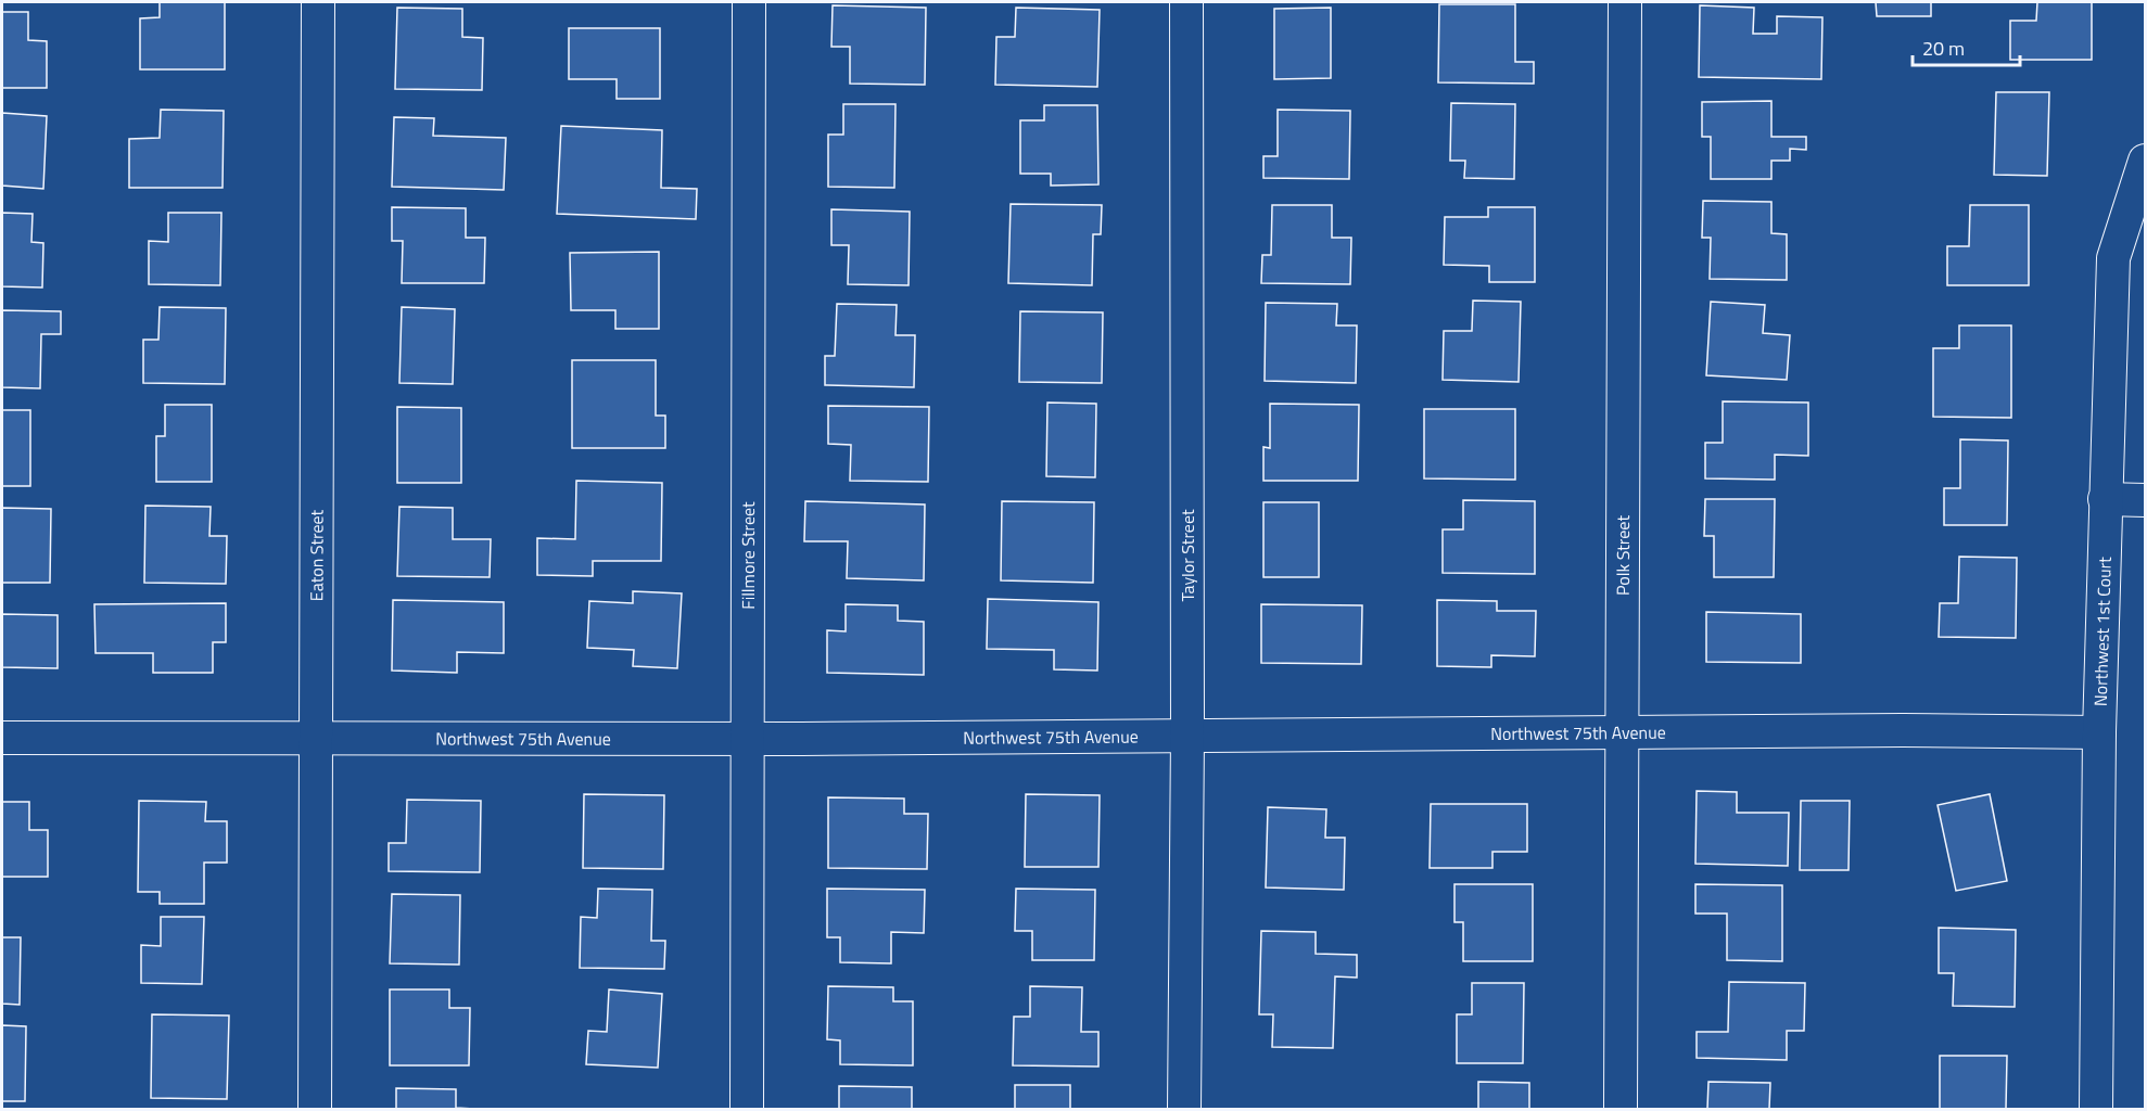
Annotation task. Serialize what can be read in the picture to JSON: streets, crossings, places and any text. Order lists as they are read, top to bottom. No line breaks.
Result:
{"streets":{"street":["Eaton Street","Fillmore Street","Taylor Street","Polk Street","Northwest 1st Court","Northwest 75th Avenue"]},"crossings":[["Eaton Street","Northwest 75th Avenue"],["Fillmore Street","Northwest 75th Avenue"],["Taylor Street","Northwest 75th Avenue"],["Polk Street","Northwest 75th Avenue"],["Northwest 1st Court","Northwest 75th Avenue"]],"scale_bar":"20 m"}
